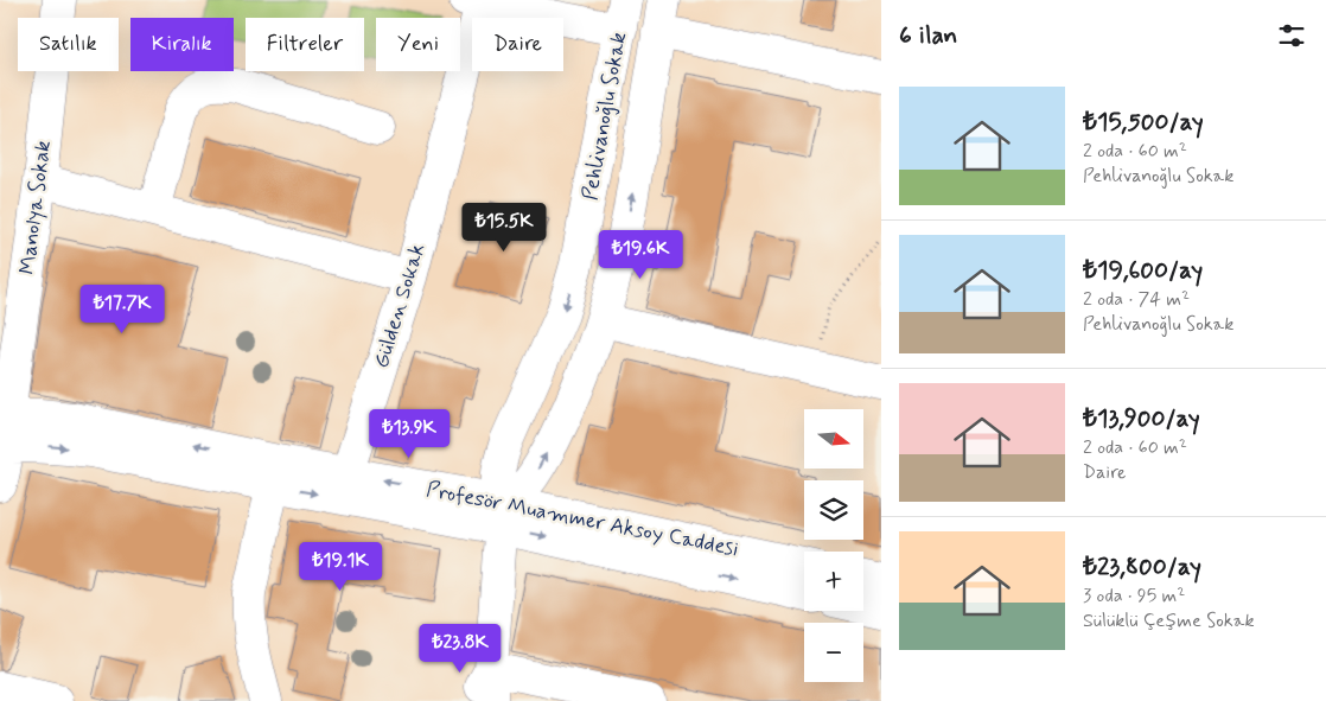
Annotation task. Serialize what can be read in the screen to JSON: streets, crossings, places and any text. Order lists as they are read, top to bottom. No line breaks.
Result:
{"streets":{"street":["Pehlivanoğlu Sokak","Manolya Sokak","Gülden Sokak","Profesör Muammer Aksoy Caddesi"]},"crossings":[["Pehlivanoğlu Sokak","Profesör Muammer Aksoy Caddesi"],["Manolya Sokak","Profesör Muammer Aksoy Caddesi"],["Gülden Sokak","Profesör Muammer Aksoy Caddesi"]],"north":"right","page":{"heading":"6 ilan","chip":["Satılık","Kiralık","Filtreler","Yeni","Daire"],"list":[{"name":"₺15,500/ay","note":"2 oda · 60 m² · Pehlivanoğlu Sokak"},{"name":"₺19,600/ay","note":"2 oda · 74 m² · Pehlivanoğlu Sokak"},{"name":"₺13,900/ay","note":"2 oda · 60 m² · Daire"},{"name":"₺23,800/ay","note":"3 oda · 95 m² · Sülüklü Çeşme Sokak"}],"price":["₺15.5K","₺19.6K","₺17.7K","₺13.9K","₺19.1K","₺23.8K"],"map_buttons":["+","−"]}}
